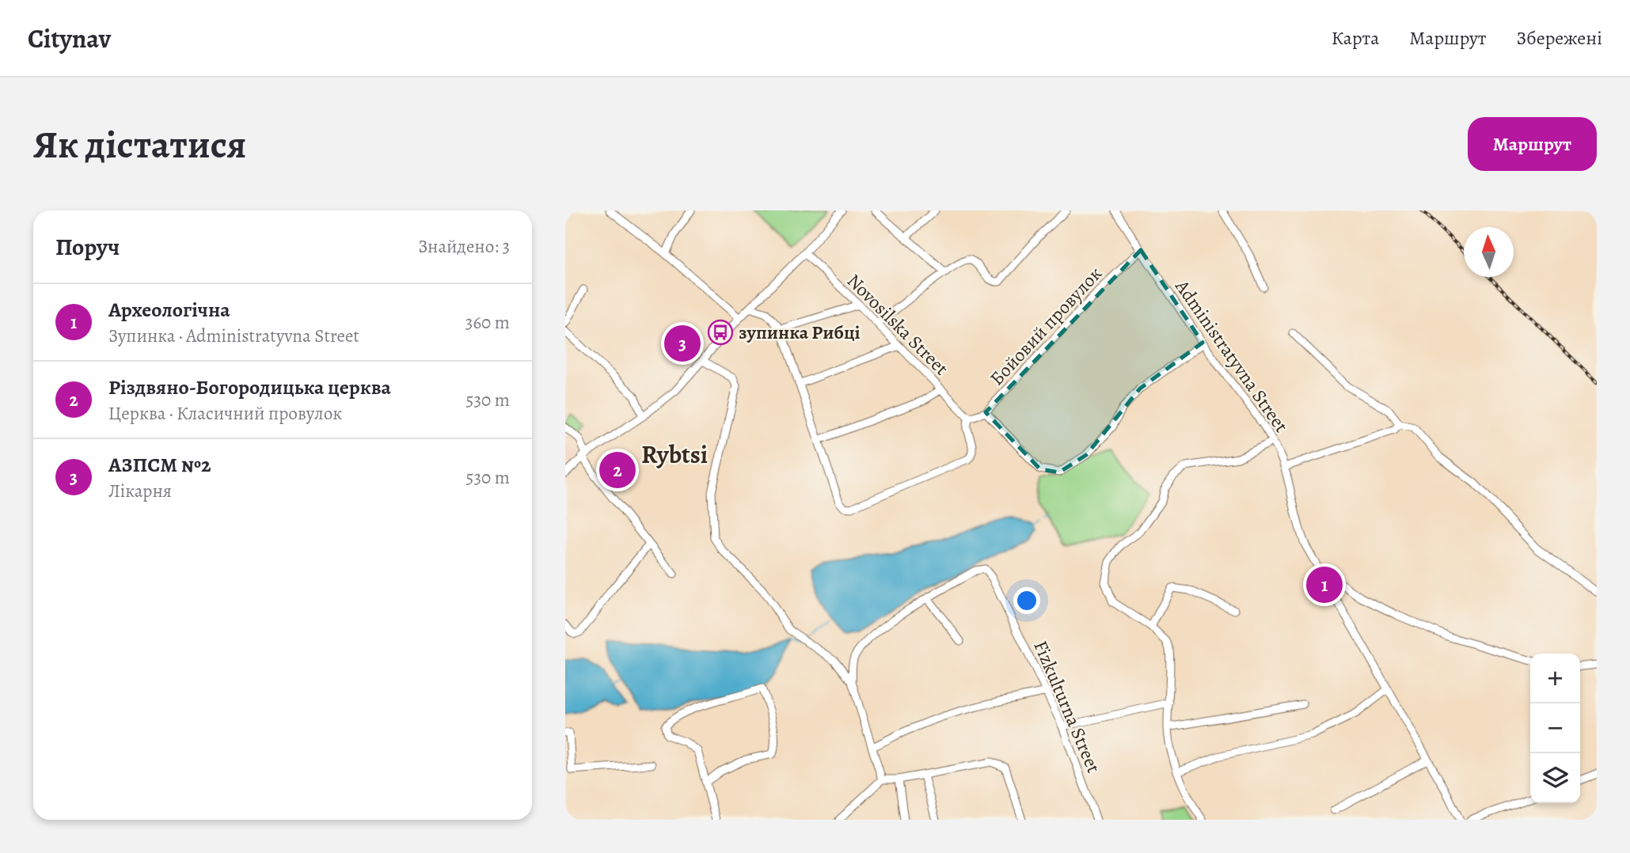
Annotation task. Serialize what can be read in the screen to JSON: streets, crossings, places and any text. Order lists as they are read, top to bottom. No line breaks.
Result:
{"streets":{"street":["Novosilska Street","Бойовий провулок","Administratyvna Street","Fizkulturna Street"]},"crossings":[["Novosilska Street","Бойовий провулок"],["Бойовий провулок","Administratyvna Street"]],"districts":["Rybtsi"],"places":{"bus stop":["зупинка Рибці"]},"north":"top","page":{"header":"Citynav","nav":["Карта","Маршрут","Збережені"],"buttons":"Маршрут","title":"Як дістатися","heading":["Поруч","Знайдено: 3"],"list":[{"mark":"1","name":"Археологічна","note":"Зупинка · Administratyvna Street","value":"360 m"},{"mark":"2","name":"Різдвяно-Богородицька церква","note":"Церква · Класичний провулок","value":"530 m"},{"mark":"3","name":"АЗПСМ №2","note":"Лікарня","value":"530 m"}],"pins":["3","2","1"],"map_buttons":["+","−"]}}
